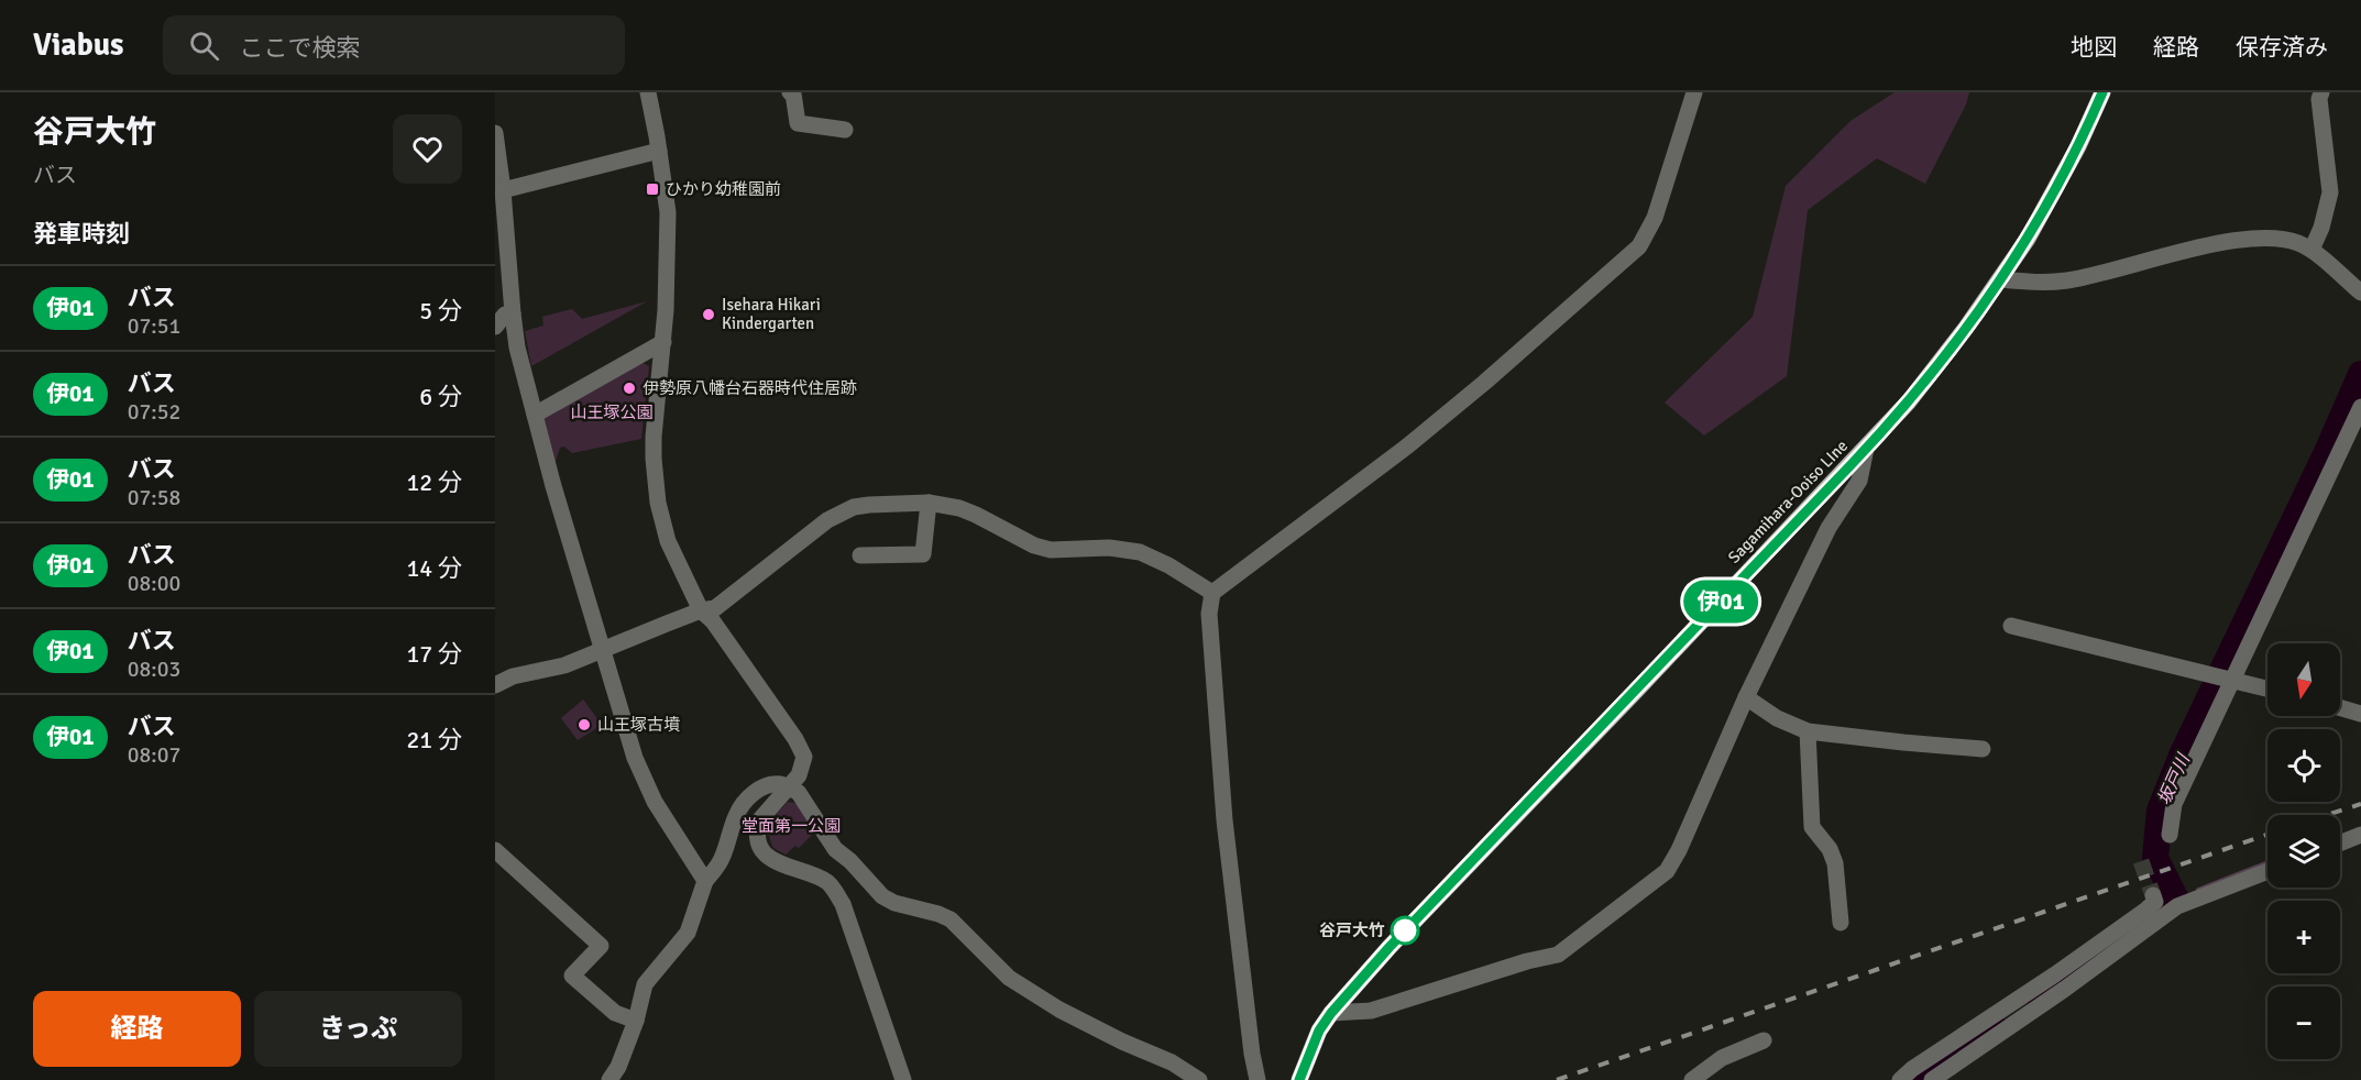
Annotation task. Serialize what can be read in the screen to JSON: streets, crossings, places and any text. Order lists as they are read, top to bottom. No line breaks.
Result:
{"streets":{"main road":["Sagamihara-Ooiso LIne"]},"water":["坂戸川"],"parks":["山王塚公園","堂面第一公園"],"places":{"transit":["ひかり幼稚園前"],"other":["Isehara Hikari Kindergarten","伊勢原八幡台石器時代住居跡","山王塚古墳","谷戸大竹"]},"lines":["bus line 伊01"],"north":"bottom","page":{"header":"Viabus","search":"ここで検索","nav":["地図","経路","保存済み"],"heading":[["谷戸大竹","バス"],"発車時刻"],"on_map":"伊01","list":[{"mark":"伊01","name":"バス","note":"07:51","value":"5 分"},{"mark":"伊01","name":"バス","note":"07:52","value":"6 分"},{"mark":"伊01","name":"バス","note":"07:58","value":"12 分"},{"mark":"伊01","name":"バス","note":"08:00","value":"14 分"},{"mark":"伊01","name":"バス","note":"08:03","value":"17 分"},{"mark":"伊01","name":"バス","note":"08:07","value":"21 分"}],"map_buttons":["+","−"],"buttons":["経路","きっぷ"]}}
